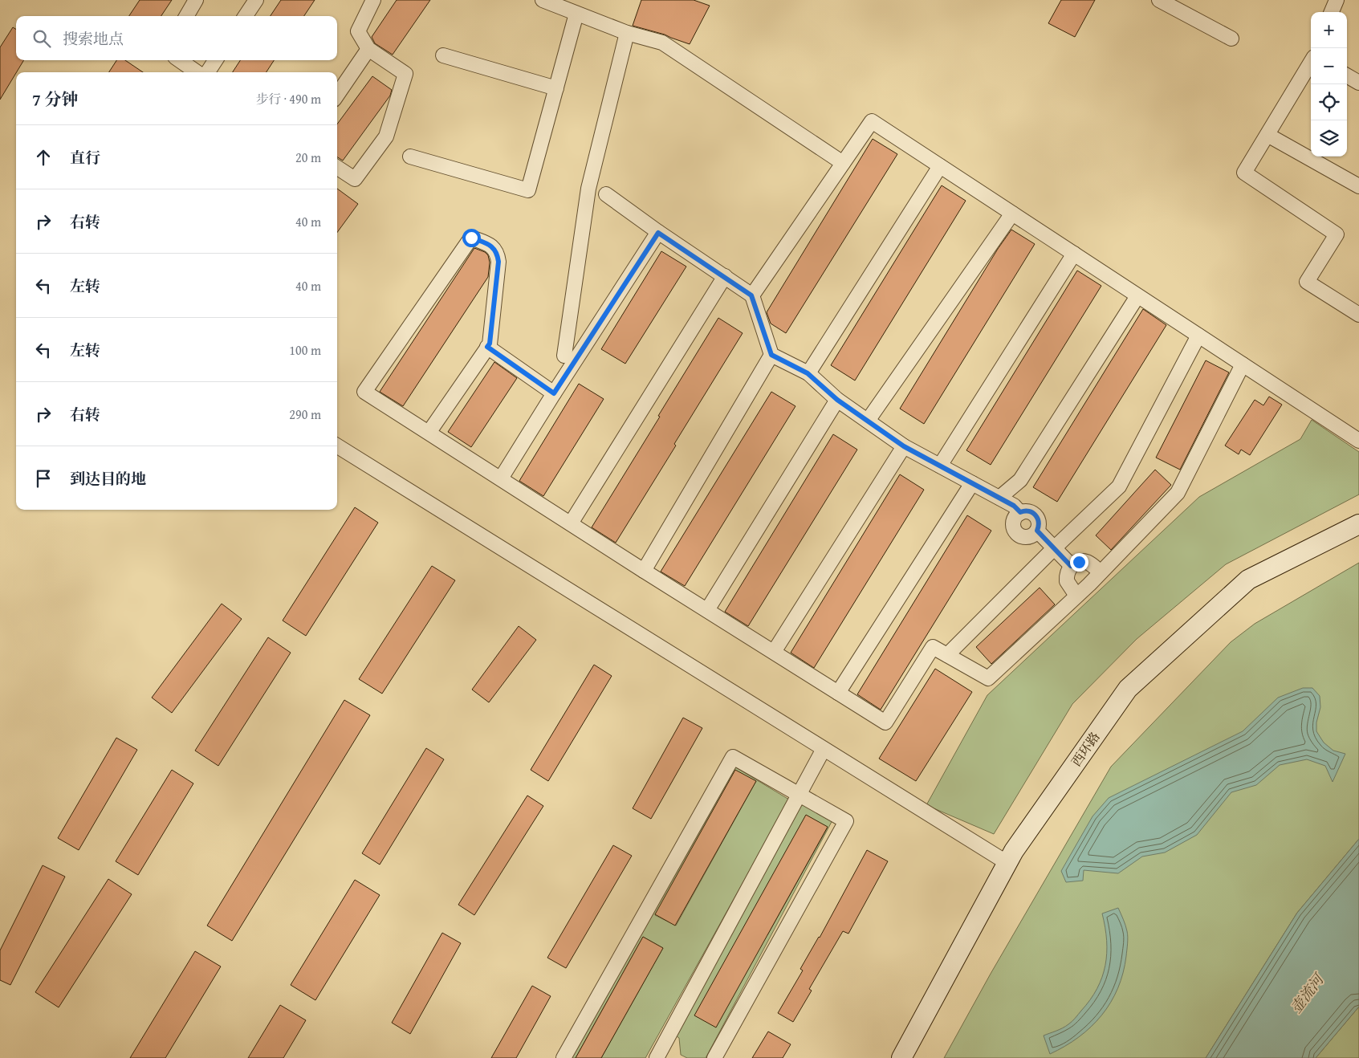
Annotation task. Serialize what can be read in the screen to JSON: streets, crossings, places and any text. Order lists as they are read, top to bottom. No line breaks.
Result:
{"streets":{"main road":["西环路"]},"water":["壶流河"],"page":{"map_buttons":["+","−"],"search":"搜索地点","heading":["7 分钟","步行 · 490 m"],"list":[["直行","20 m"],["右转","40 m"],["左转","40 m"],["左转","100 m"],["右转","290 m"],"到达目的地"]}}
